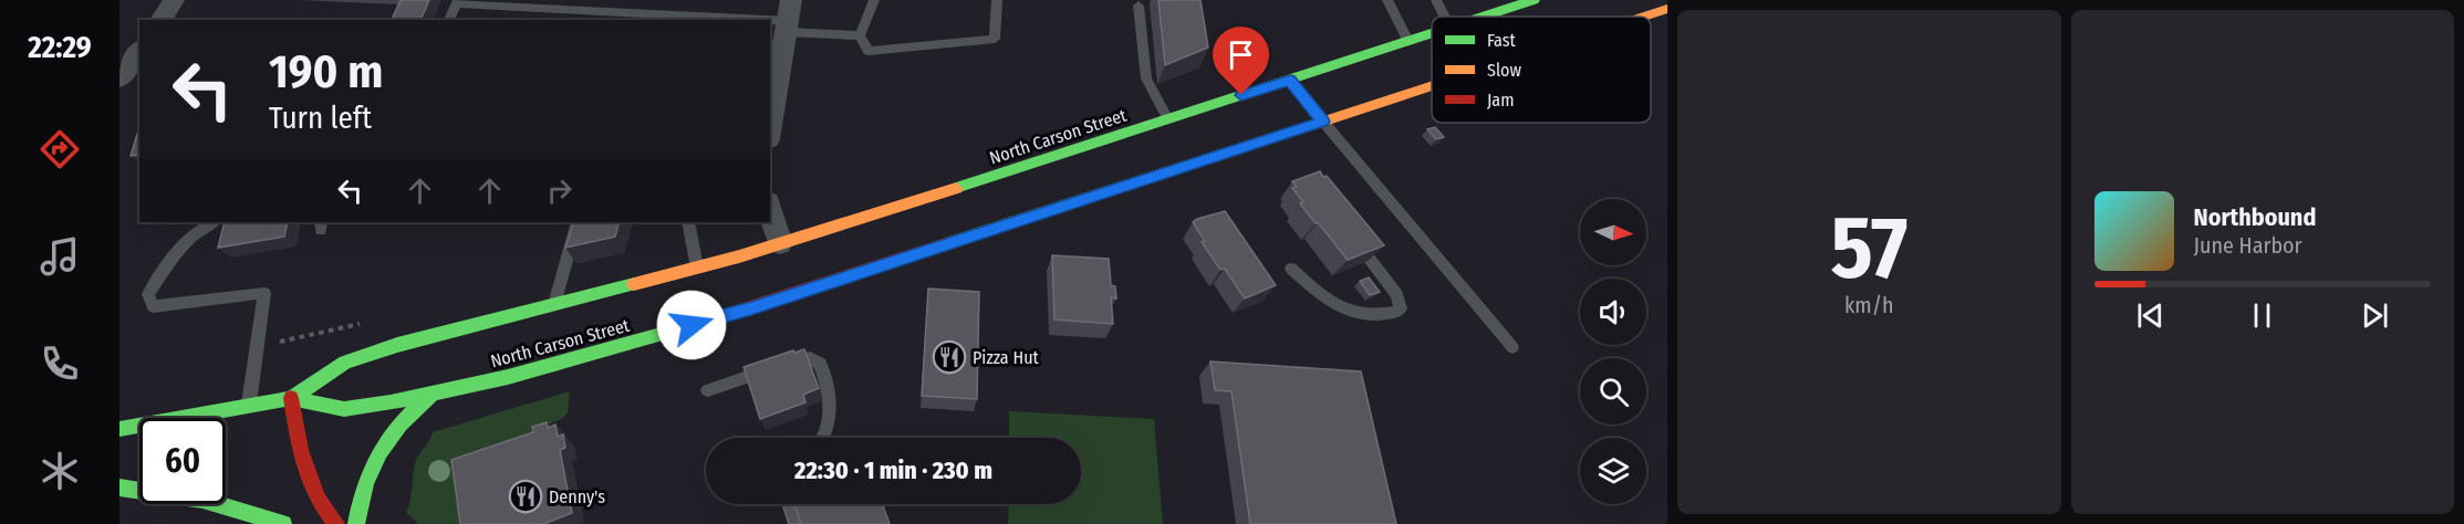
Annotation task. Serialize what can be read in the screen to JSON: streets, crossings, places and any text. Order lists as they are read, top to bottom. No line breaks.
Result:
{"streets":{"main road":["North Carson Street"]},"places":{"restaurant":["Pizza Hut","Denny's"]},"legend":["Fast","Slow","Jam"],"north":"right","page":{"tabs":"22:29","tile":["57","km/h"],"turn":["190 m","Turn left"],"song":["Northbound","June Harbor"],"limit":"60","trip":"22:30 · 1 min · 230 m"}}
